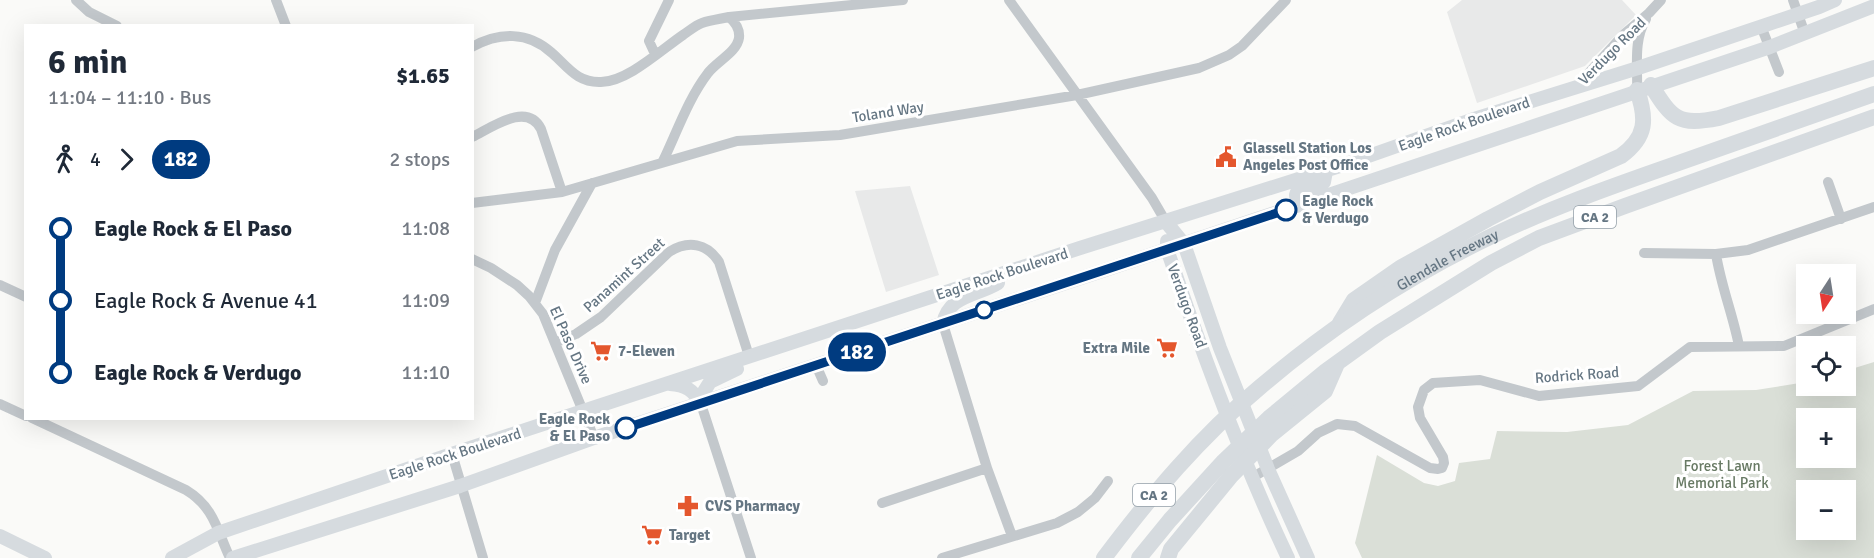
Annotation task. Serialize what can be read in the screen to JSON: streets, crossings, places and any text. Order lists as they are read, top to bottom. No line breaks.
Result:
{"streets":{"highway":["CA 2","Glendale Freeway"],"main road":["Verdugo Road","Eagle Rock Boulevard"],"street":["Toland Way","Panamint Street","El Paso Drive","Rodrick Road"]},"crossings":[["Verdugo Road","Eagle Rock Boulevard"],["Verdugo Road","Rodrick Road"],["Eagle Rock Boulevard","Panamint Street"],["Eagle Rock Boulevard","El Paso Drive"],["CA 2","Glendale Freeway"],["Panamint Street","El Paso Drive"]],"parks":["Forest Lawn Memorial Park"],"places":{"public building":["Glassell Station Los Angeles Post Office"],"other":["Eagle Rock & Verdugo","Eagle Rock & El Paso"],"supermarket":["Extra Mile","7-Eleven","Target"],"pharmacy":["CVS Pharmacy"]},"lines":["bus line 182"],"north":"bottom","page":{"on_map":"182","heading":["6 min","11:04 – 11:10 · Bus","$1.65"],"legs":["4","182","2 stops"],"list":[{"name":"Eagle Rock & El Paso","value":"11:08"},{"name":"Eagle Rock & Avenue 41","value":"11:09"},{"name":"Eagle Rock & Verdugo","value":"11:10"}],"map_buttons":["+","−"]}}
